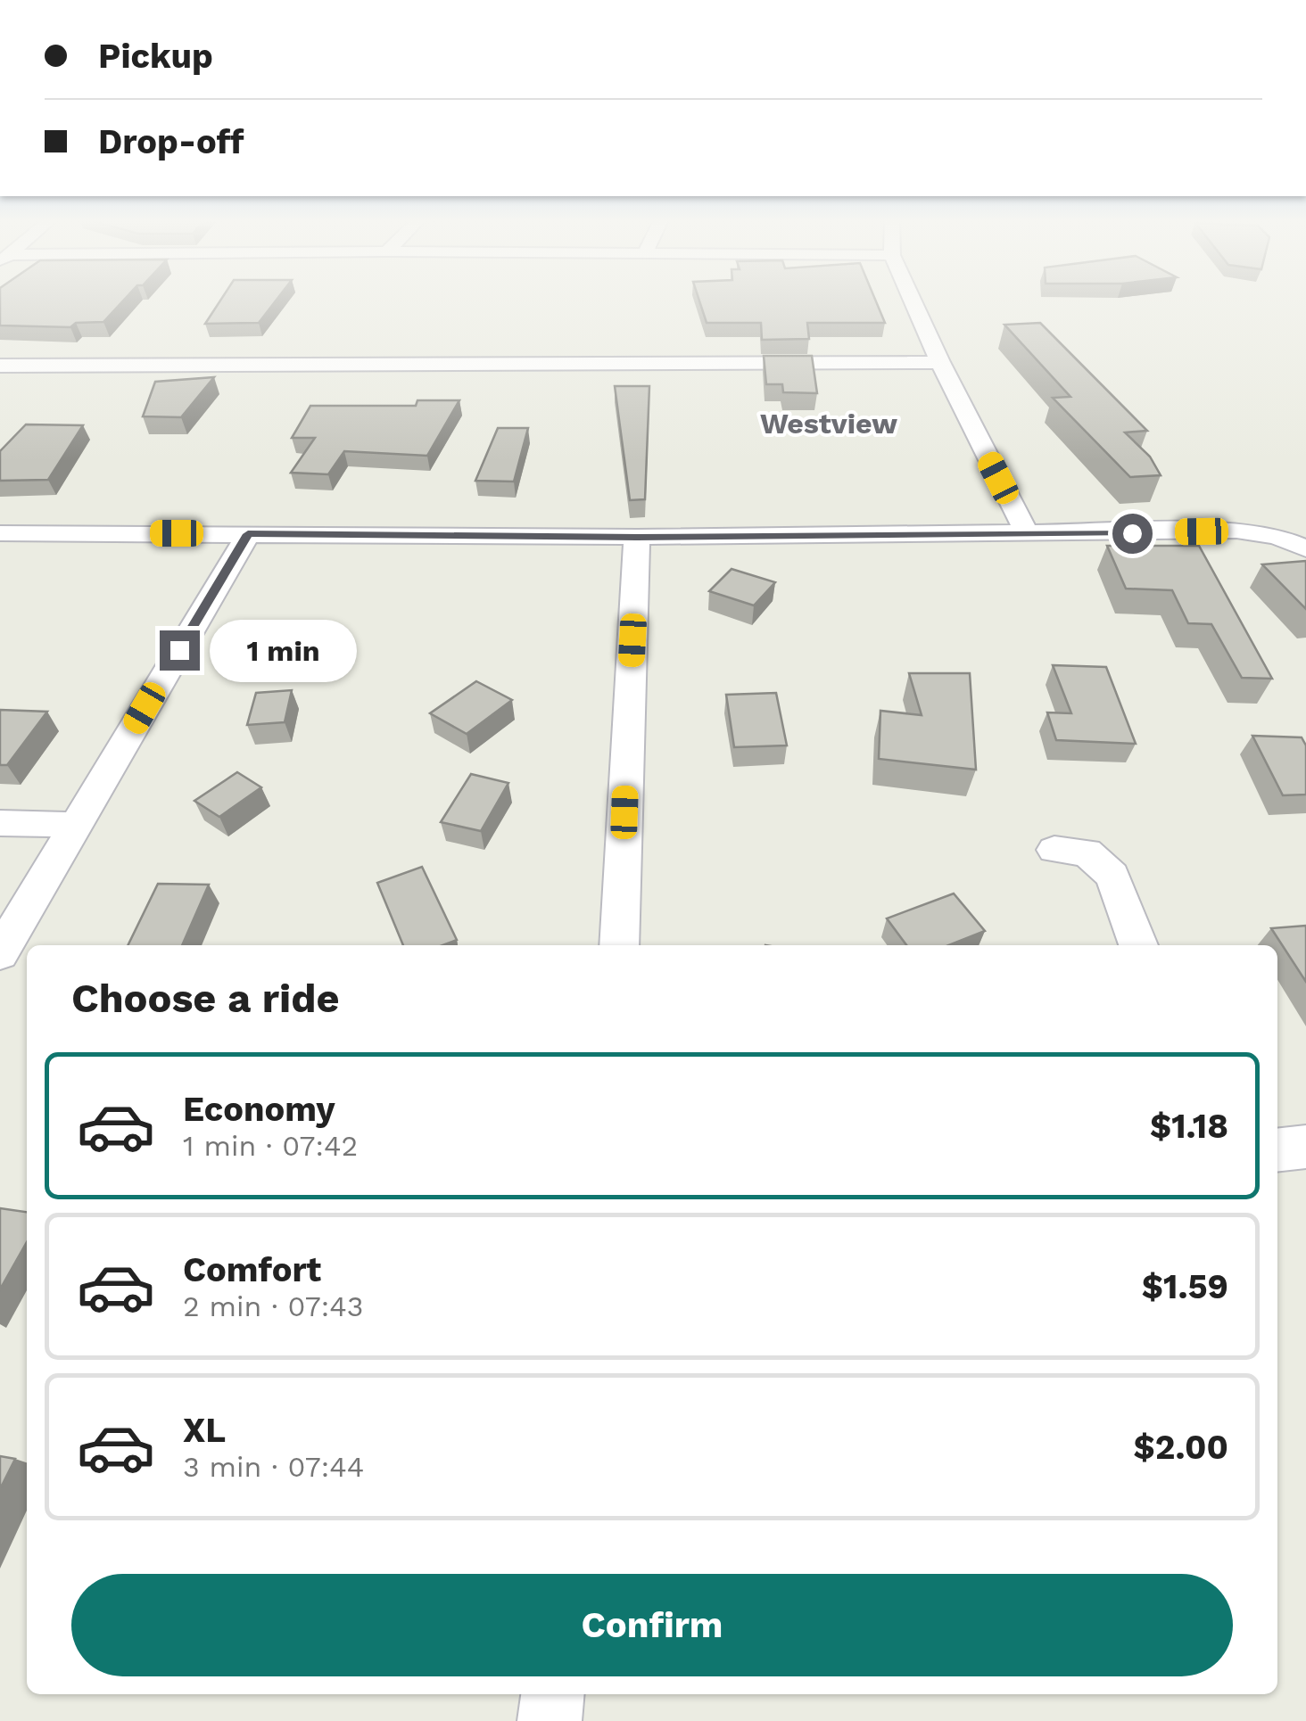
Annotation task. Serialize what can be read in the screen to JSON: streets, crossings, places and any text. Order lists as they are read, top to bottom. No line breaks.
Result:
{"districts":["Westview"],"page":{"banner":["Pickup","Drop-off"],"bubble":"1 min","heading":"Choose a ride","list":[{"name":"Economy","note":"1 min · 07:42","value":"$1.18"},{"name":"Comfort","note":"2 min · 07:43","value":"$1.59"},{"name":"XL","note":"3 min · 07:44","value":"$2.00"}],"buttons":"Confirm"}}
